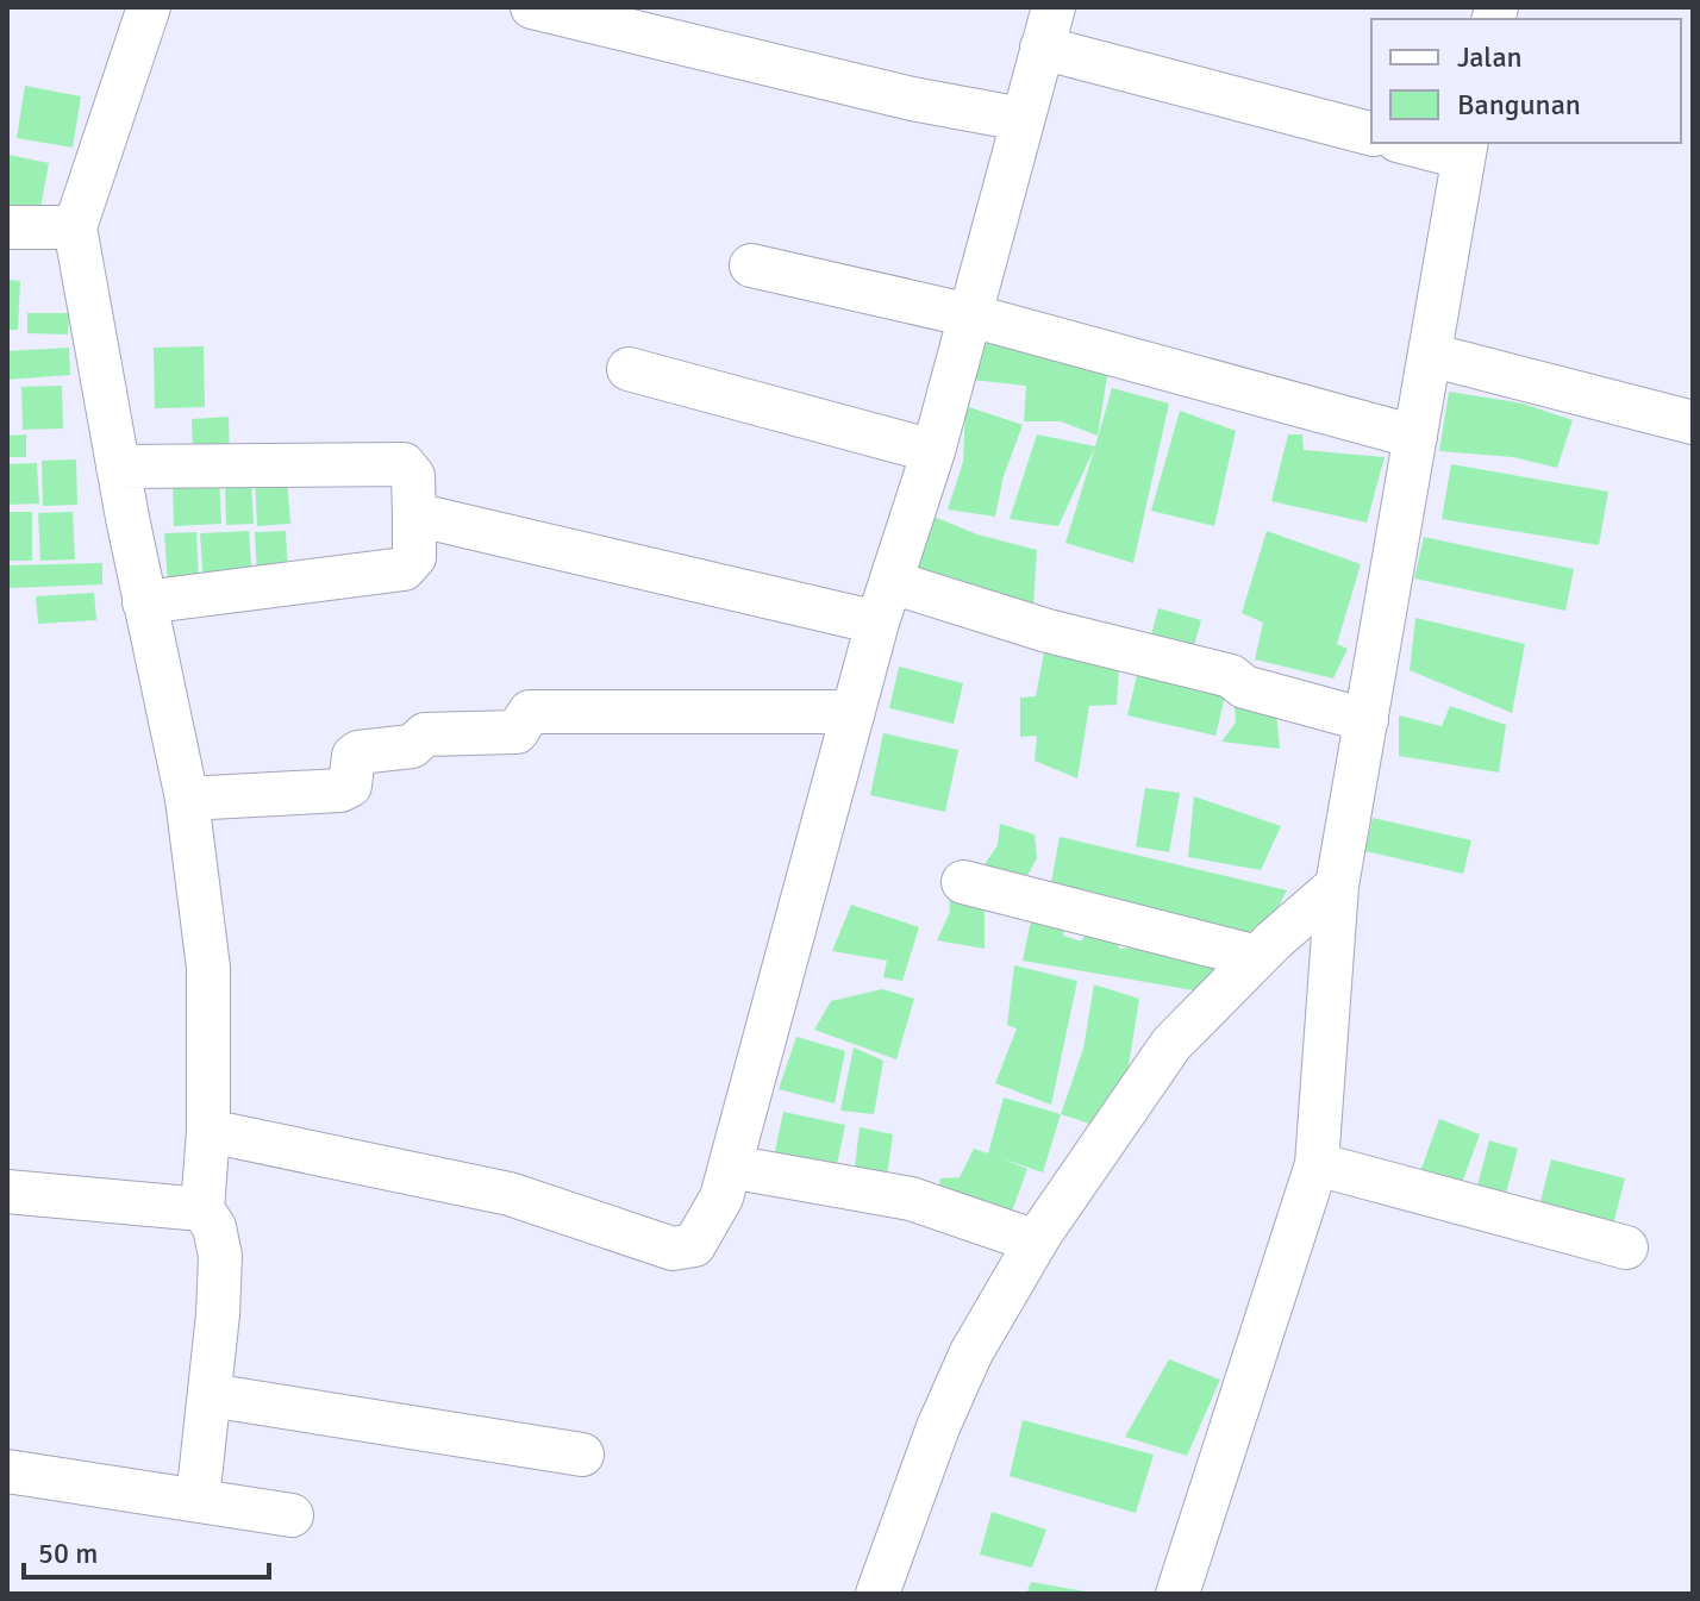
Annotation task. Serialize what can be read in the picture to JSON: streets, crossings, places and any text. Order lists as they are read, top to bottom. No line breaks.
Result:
{"legend":["Jalan","Bangunan"],"scale_bar":"50 m"}
